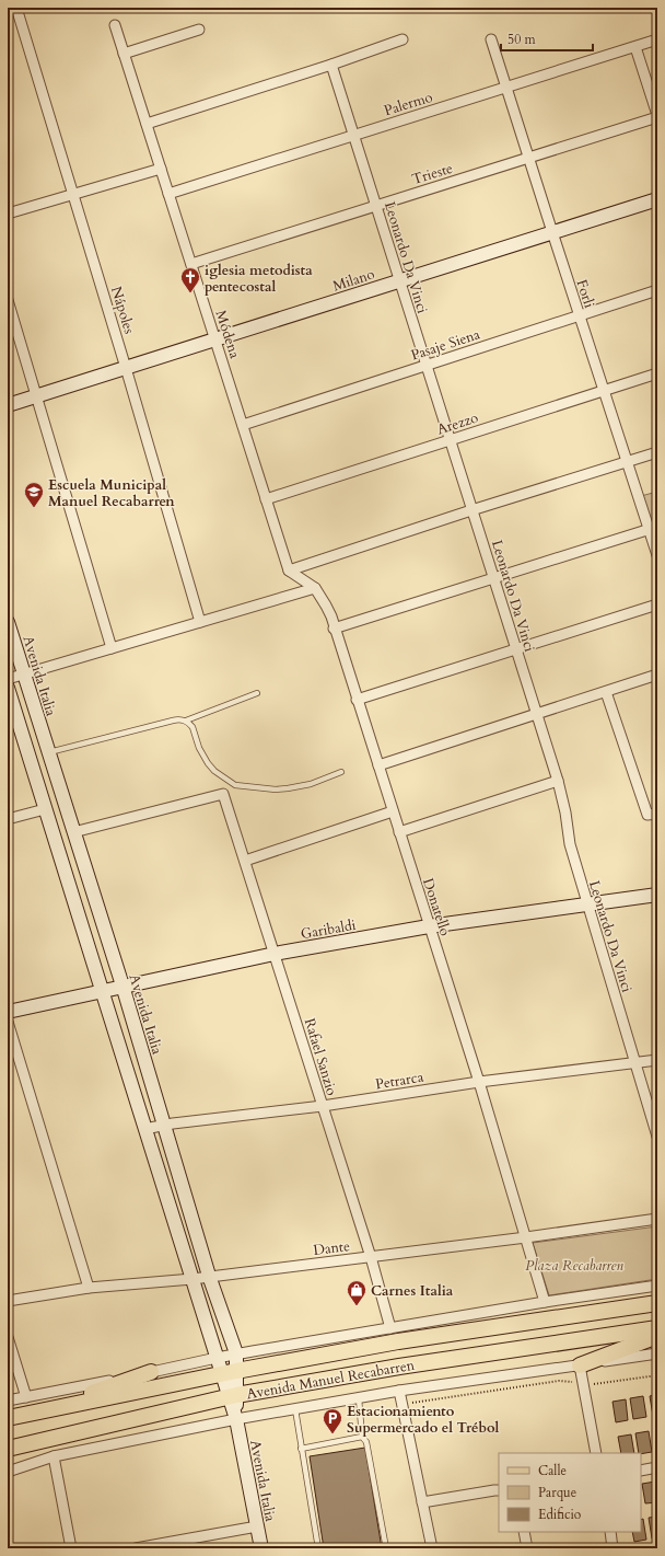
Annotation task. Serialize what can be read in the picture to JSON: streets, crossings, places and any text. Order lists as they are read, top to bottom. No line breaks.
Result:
{"streets":{"main road":["Avenida Manuel Recabarren"],"street":["Palermo","Trieste","Leonardo Da Vinci","Milano","Forli","Nápoles","Módena","Pasaje Siena","Arezzo","Avenida Italia","Donatello","Garibaldi","Rafael Sanzio","Petrarca","Dante"]},"crossings":[["Palermo","Leonardo Da Vinci"],["Palermo","Forli"],["Palermo","Módena"],["Trieste","Leonardo Da Vinci"],["Trieste","Forli"],["Trieste","Módena"],["Leonardo Da Vinci","Milano"],["Leonardo Da Vinci","Pasaje Siena"],["Leonardo Da Vinci","Arezzo"],["Leonardo Da Vinci","Garibaldi"],["Leonardo Da Vinci","Petrarca"],["Milano","Forli"],["Milano","Nápoles"],["Milano","Módena"],["Forli","Pasaje Siena"],["Forli","Arezzo"],["Módena","Pasaje Siena"],["Módena","Arezzo"],["Avenida Italia","Garibaldi"],["Avenida Italia","Rafael Sanzio"],["Avenida Italia","Petrarca"],["Avenida Italia","Dante"],["Avenida Italia","Avenida Manuel Recabarren"],["Donatello","Garibaldi"],["Donatello","Petrarca"],["Donatello","Dante"],["Garibaldi","Rafael Sanzio"],["Rafael Sanzio","Petrarca"],["Rafael Sanzio","Dante"]],"parks":["Plaza Recabarren"],"places":{"church":["iglesia metodista pentecostal"],"school or university":["Escuela Municipal Manuel Recabarren"],"shop":["Carnes Italia"],"parking":["Estacionamiento Supermercado el Trébol"]},"legend":["Calle","Parque","Edificio"],"scale_bar":"50 m"}
